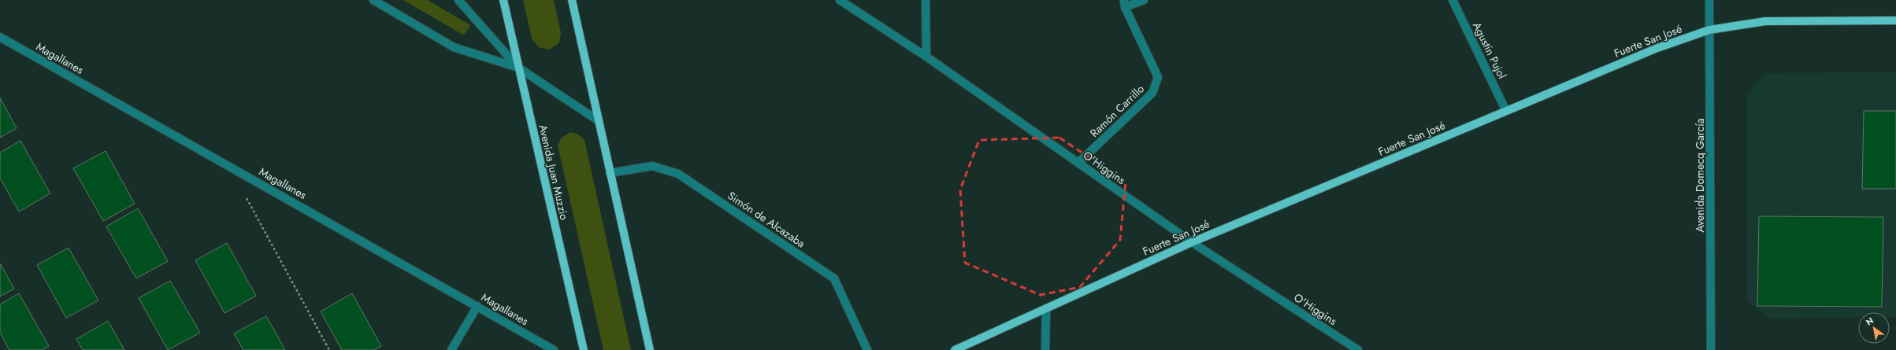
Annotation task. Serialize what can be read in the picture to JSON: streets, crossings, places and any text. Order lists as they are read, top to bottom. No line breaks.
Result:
{"streets":{"main road":["Fuerte San José","Avenida Juan Muzzio"],"street":["Agustín Pujol","Magallanes","Ramón Carrillo","O'Higgins","Avenida Domecq García","Simón de Alcazaba"]},"crossings":[["Fuerte San José","Agustín Pujol"],["Fuerte San José","O'Higgins"],["Fuerte San José","Avenida Domecq García"],["Ramón Carrillo","O'Higgins"]],"north":"top left"}
